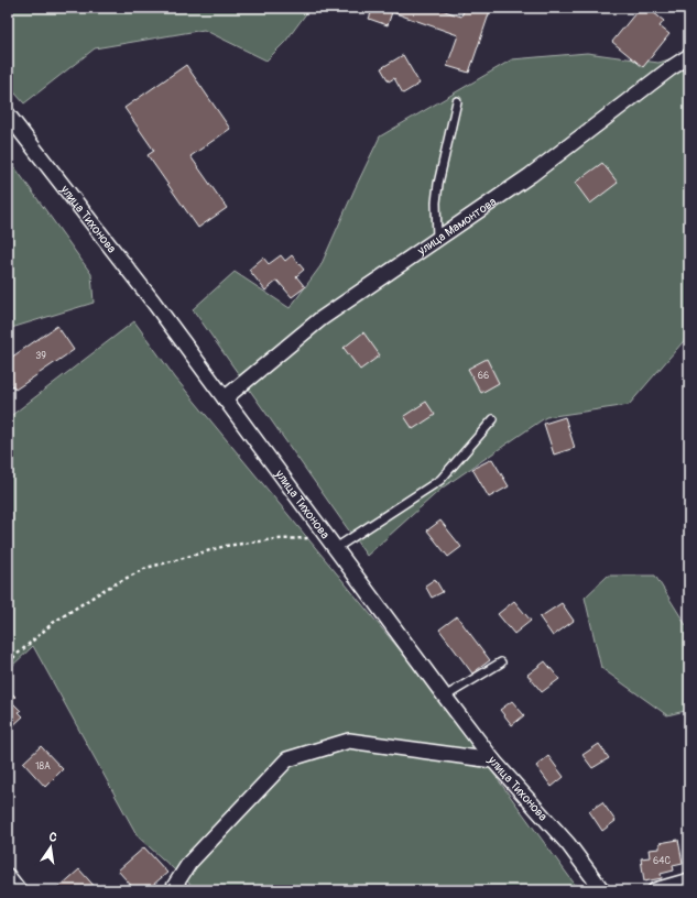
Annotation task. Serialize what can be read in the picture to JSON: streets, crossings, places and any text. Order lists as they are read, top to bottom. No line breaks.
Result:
{"streets":{"street":["улица Тихонова","улица Мамонтова"]},"crossings":[["улица Тихонова","улица Мамонтова"]],"house_numbers":["39","66","18А","64С"],"north":"top"}
